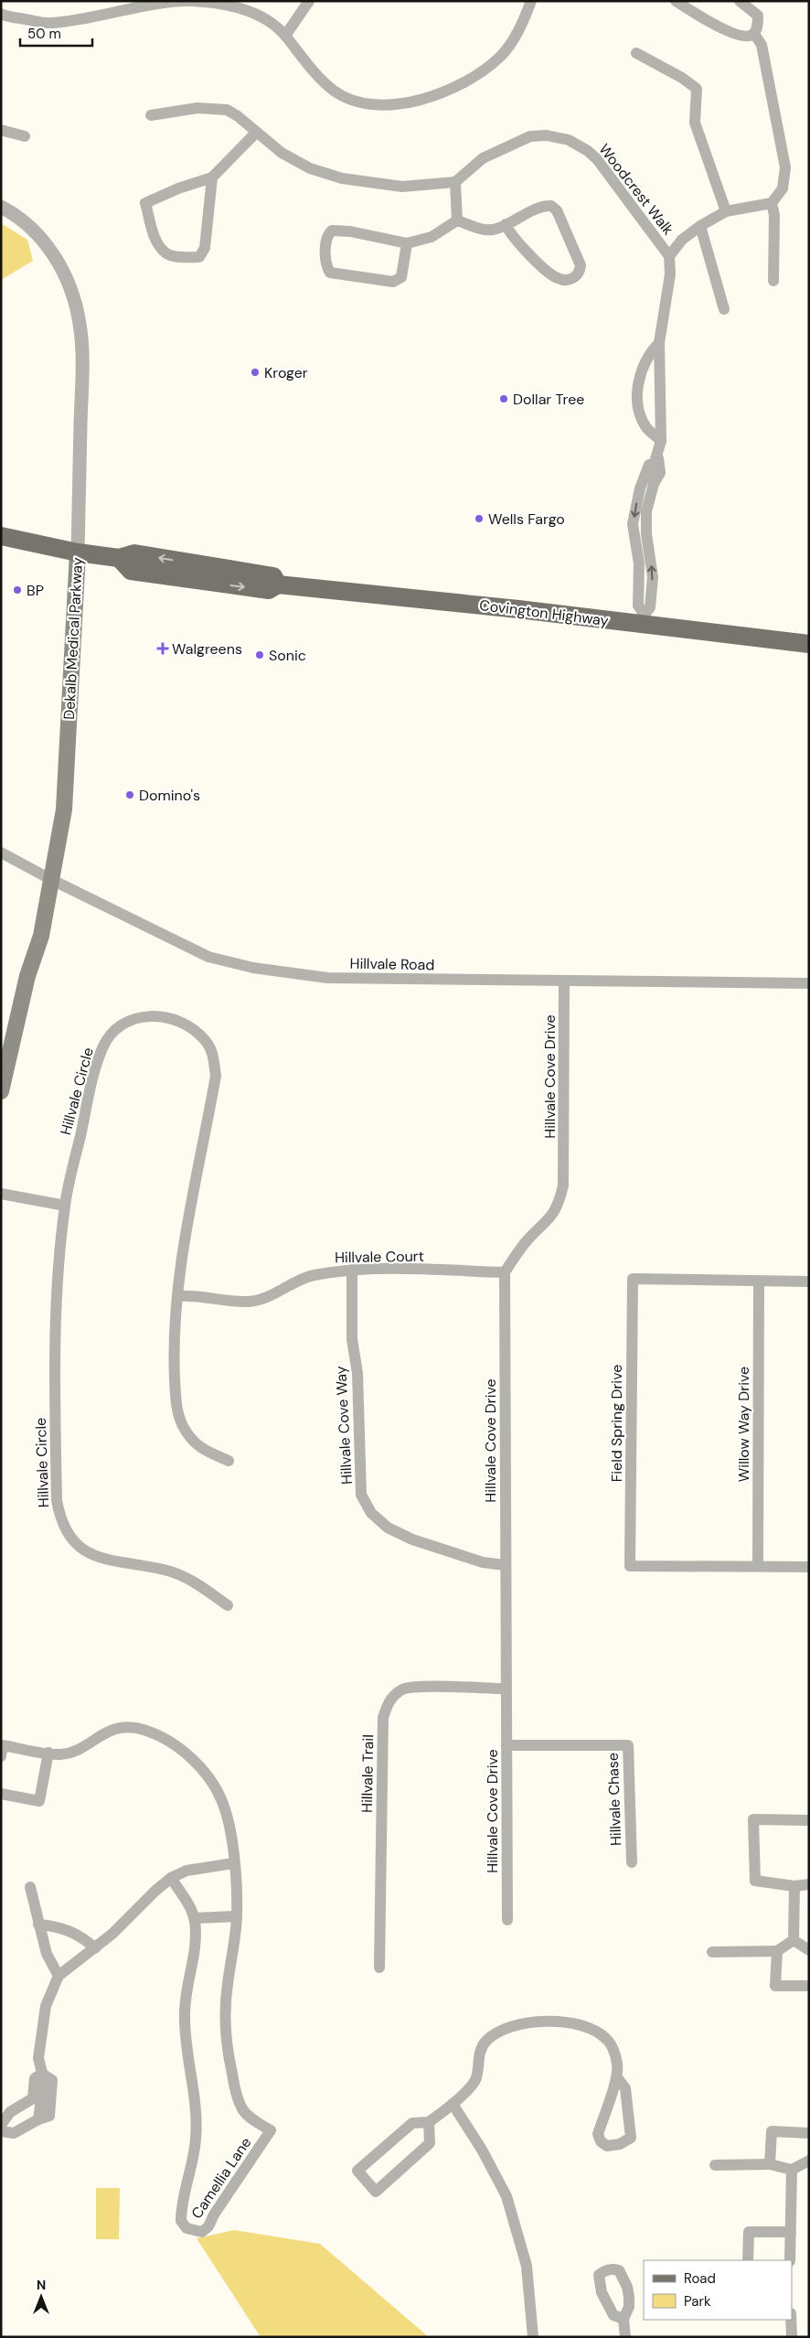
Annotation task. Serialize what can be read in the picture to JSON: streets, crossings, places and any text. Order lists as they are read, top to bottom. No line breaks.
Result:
{"streets":{"main road":["Covington Highway","Dekalb Medical Parkway"],"street":["Woodcrest Walk","Hillvale Road","Hillvale Cove Drive","Hillvale Circle","Hillvale Court","Field Spring Drive","Willow Way Drive","Hillvale Cove Way","Hillvale Trail","Hillvale Chase","Camellia Lane"]},"crossings":[["Woodcrest Walk","Covington Highway"],["Covington Highway","Dekalb Medical Parkway"],["Dekalb Medical Parkway","Hillvale Road"],["Hillvale Road","Hillvale Cove Drive"],["Hillvale Cove Drive","Hillvale Court"],["Hillvale Cove Drive","Hillvale Cove Way"],["Hillvale Cove Drive","Hillvale Trail"],["Hillvale Cove Drive","Hillvale Chase"],["Hillvale Circle","Hillvale Court"],["Hillvale Court","Hillvale Cove Way"],["Field Spring Drive","Willow Way Drive"]],"places":{"other":["Kroger","Dollar Tree","Wells Fargo","BP","Sonic","Domino's"],"health":["Walgreens"]},"legend":["Road","Park"],"scale_bar":"50 m","north":"top"}
